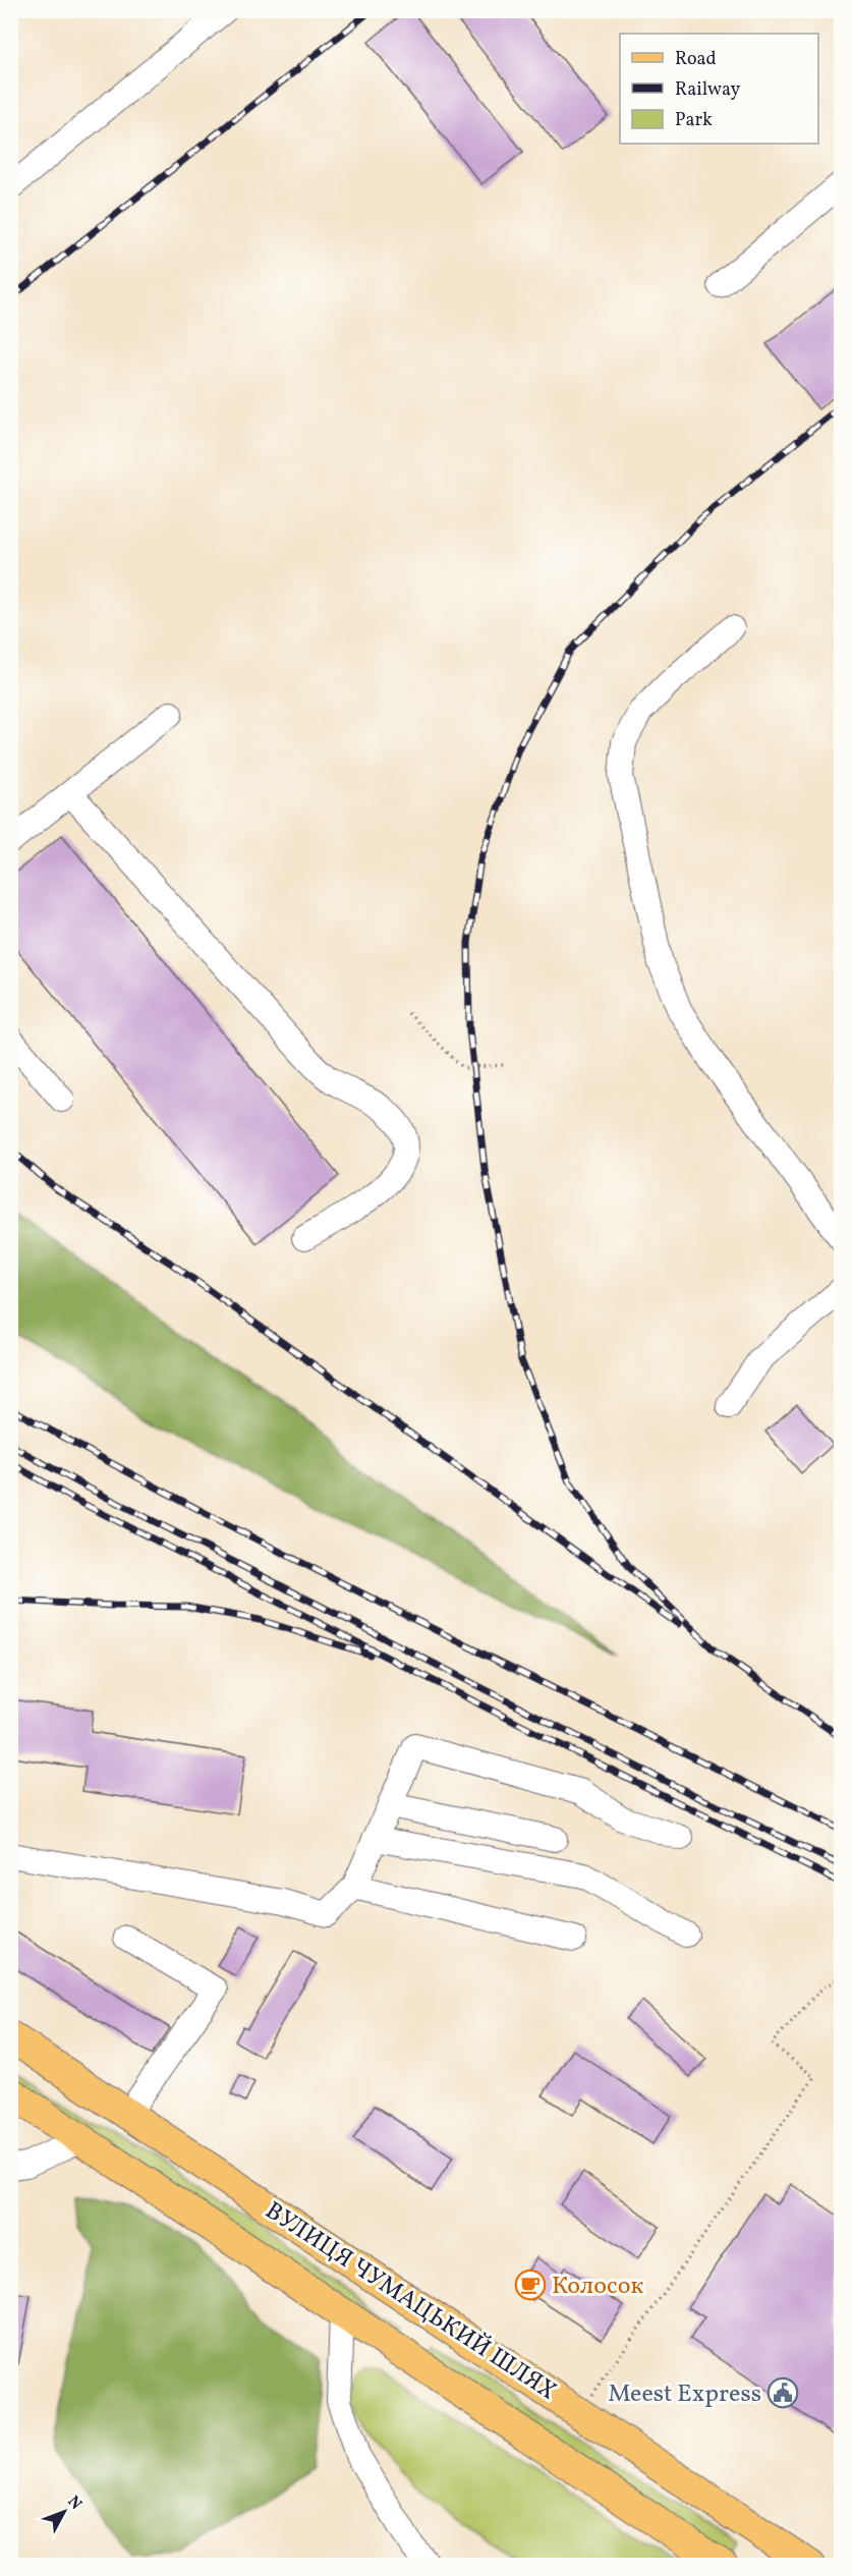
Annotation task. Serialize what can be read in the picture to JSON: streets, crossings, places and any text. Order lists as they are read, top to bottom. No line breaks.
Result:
{"streets":{"main road":["ВУЛИЦЯ ЧУМАЦЬКИЙ ШЛЯХ"]},"places":{"cafe":["Колосок"],"public building":["Meest Express"]},"legend":["Road","Railway","Park"],"north":"top right"}
